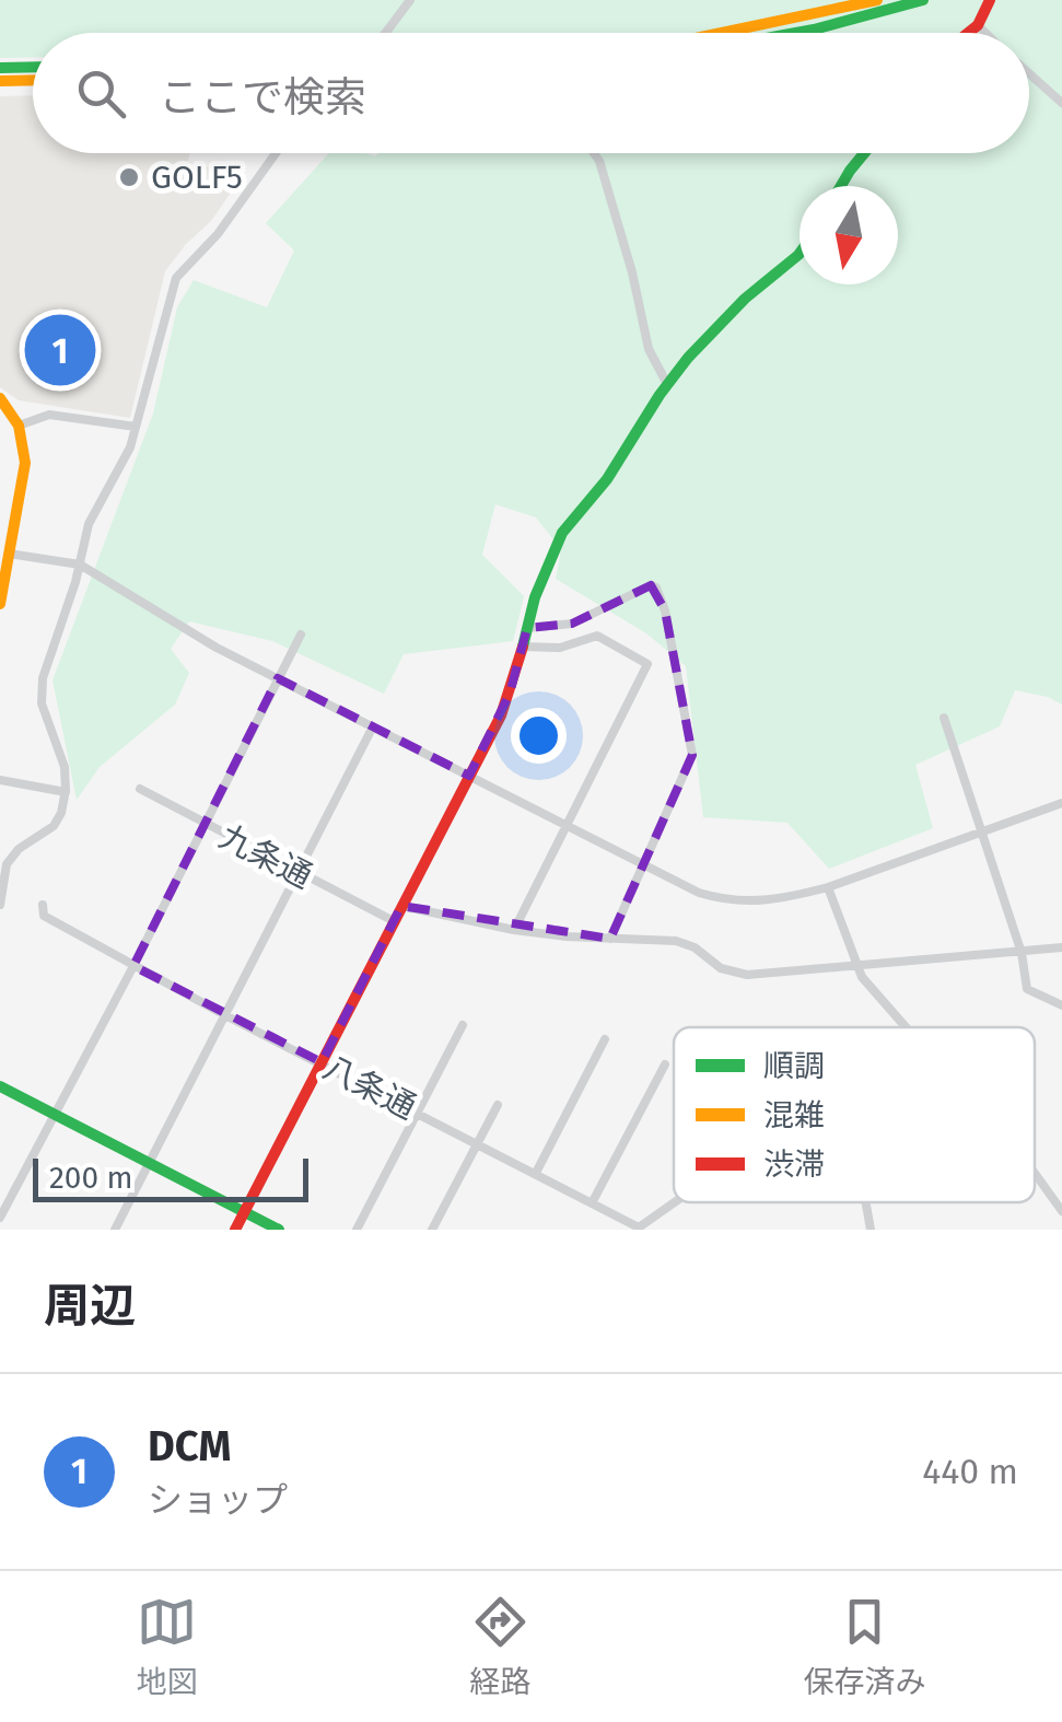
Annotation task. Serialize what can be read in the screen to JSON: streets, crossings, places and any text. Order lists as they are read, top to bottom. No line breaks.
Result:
{"streets":{"street":["九条通","八条通"]},"places":["GOLF5"],"legend":["順調","混雑","渋滞"],"scale_bar":"200 m","north":"bottom","page":{"search":"ここで検索","pins":"1","scale":"200 m","heading":"周辺","list":[{"mark":"1","name":"DCM","note":"ショップ","value":"440 m"}],"nav":["地図","経路","保存済み"]}}
